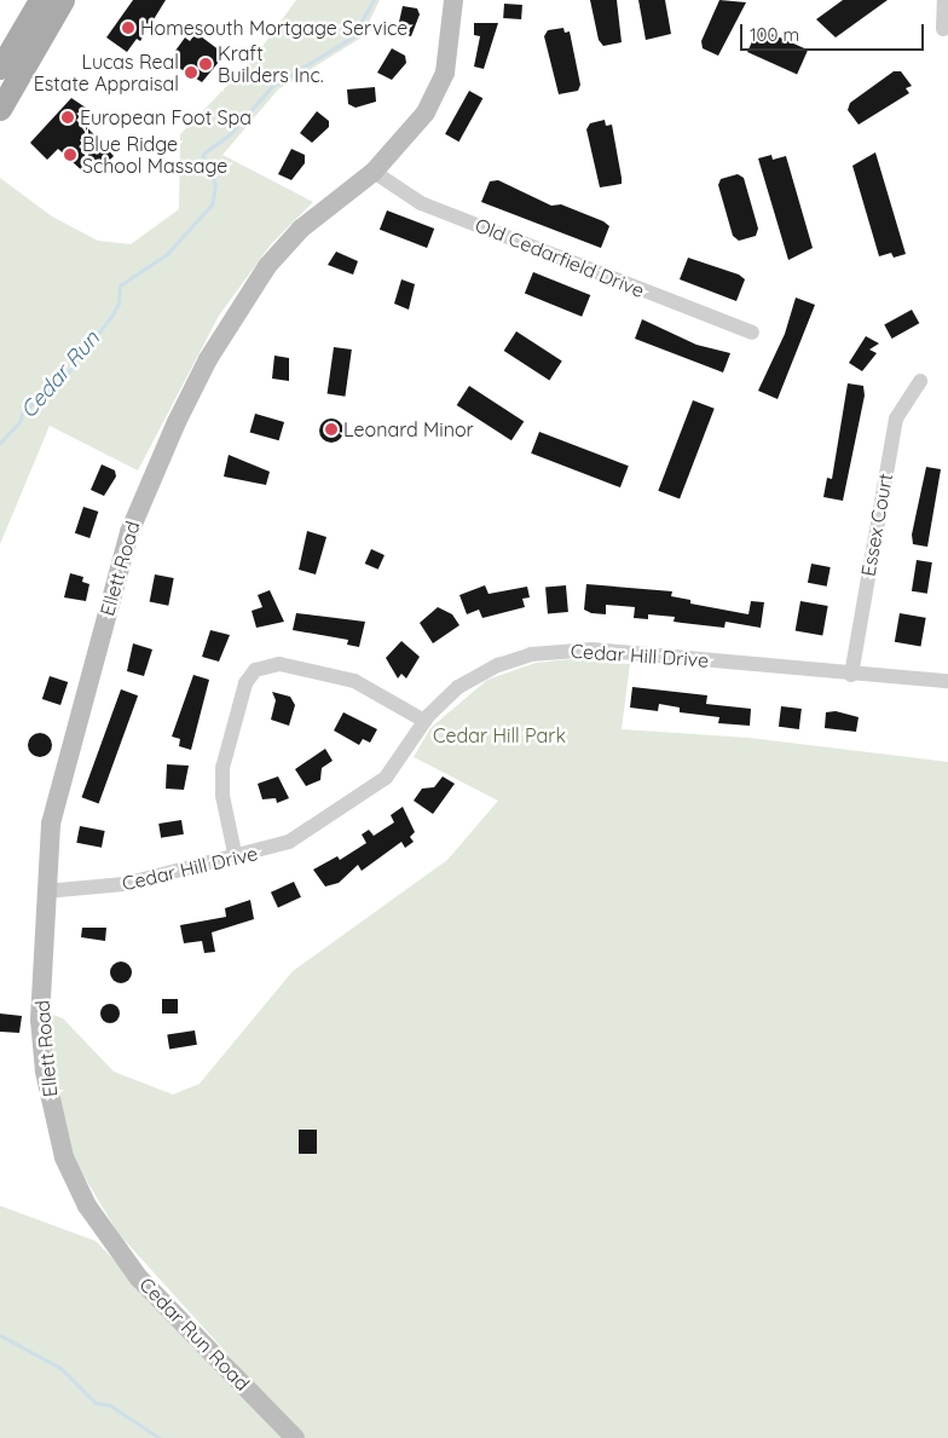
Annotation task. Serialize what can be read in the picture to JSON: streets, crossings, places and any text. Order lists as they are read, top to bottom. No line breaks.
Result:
{"streets":{"street":["Old Cedarfield Drive","Essex Court","Ellett Road","Cedar Hill Drive","Cedar Run Road"]},"crossings":[["Old Cedarfield Drive","Ellett Road"],["Essex Court","Cedar Hill Drive"],["Ellett Road","Cedar Hill Drive"],["Ellett Road","Cedar Run Road"]],"water":["Cedar Run"],"parks":["Cedar Hill Park"],"places":["Homesouth Mortgage Service","Kraft Builders Inc.","Lucas Real Estate Appraisal","European Foot Spa","Blue Ridge School Massage","Leonard Minor"],"scale_bar":"100 m"}
